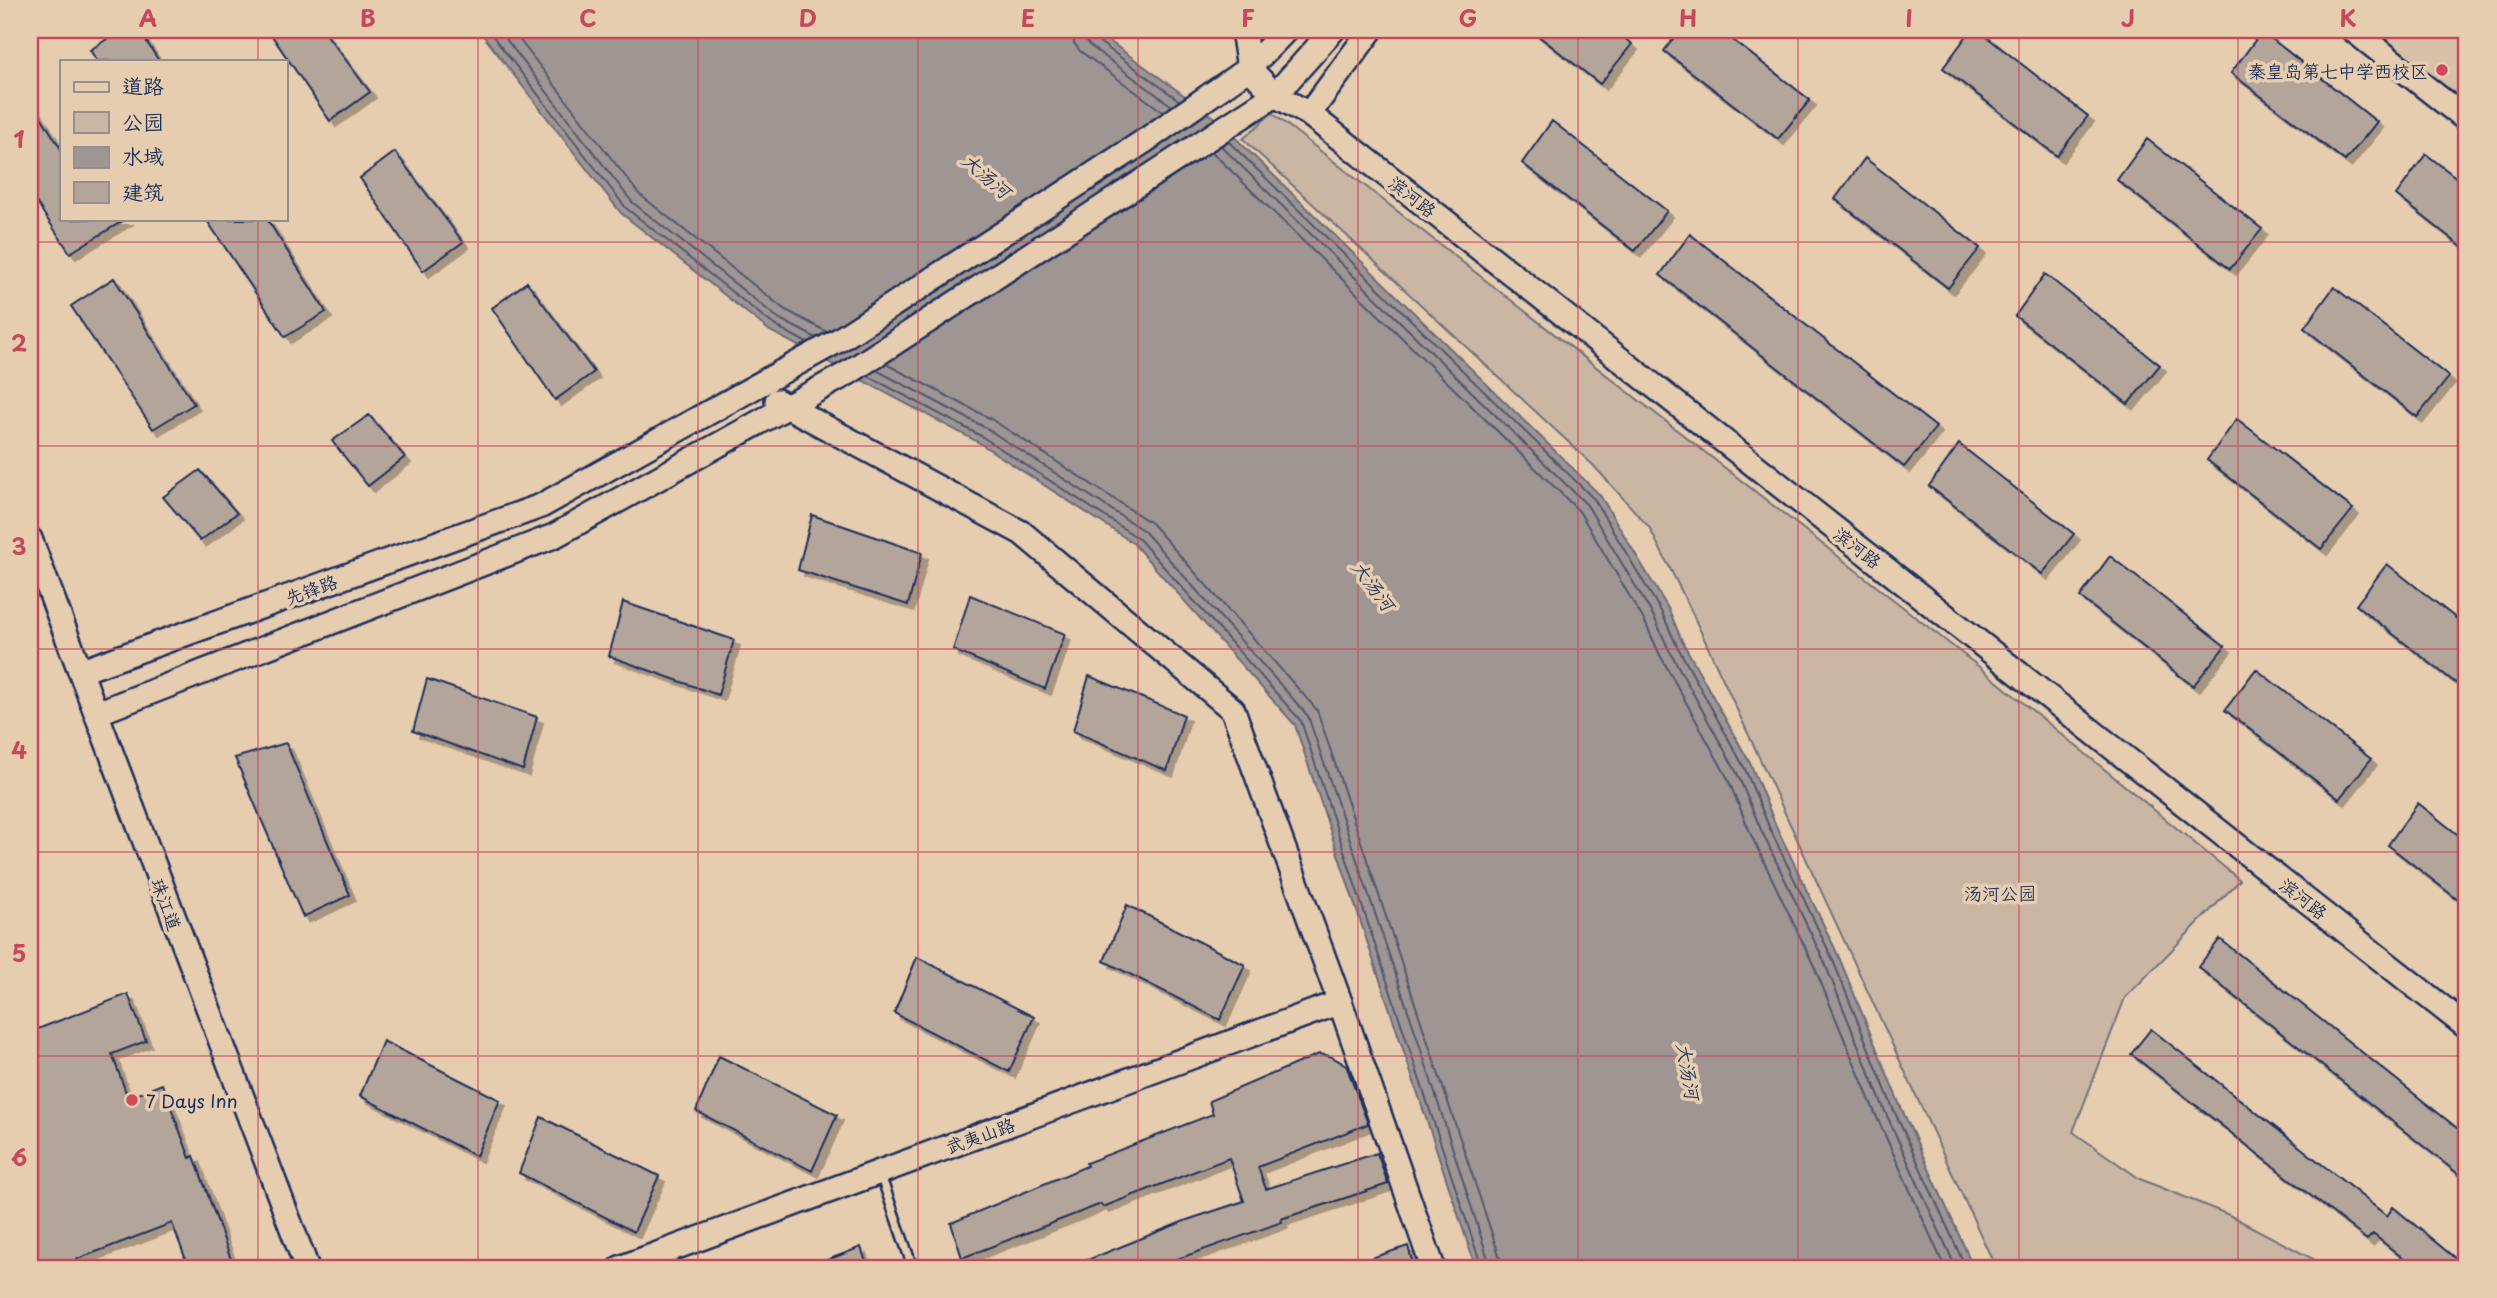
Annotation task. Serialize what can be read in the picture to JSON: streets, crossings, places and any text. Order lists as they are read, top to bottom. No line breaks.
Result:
{"streets":{"street":["滨河路","先锋路","珠江道","武夷山路"]},"crossings":[["滨河路","先锋路"],["先锋路","珠江道"]],"water":["大汤河"],"parks":["汤河公园"],"places":["秦皇岛第七中学西校区","7 Days Inn"],"legend":["道路","公园","水域","建筑"],"grid":{"columns":["A","B","C","D","E","F","G","H","I","J","K"],"rows":["1","2","3","4","5","6"]}}
